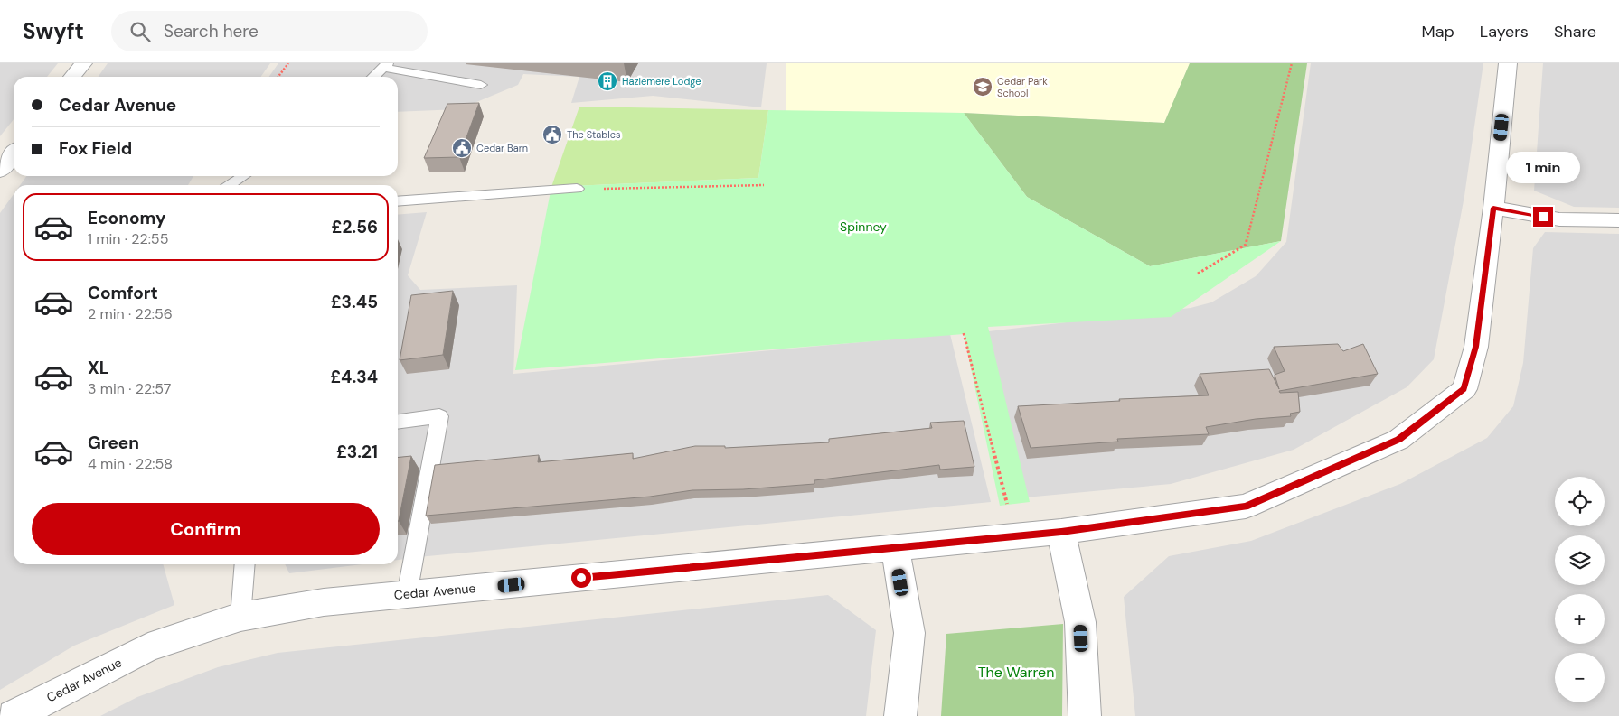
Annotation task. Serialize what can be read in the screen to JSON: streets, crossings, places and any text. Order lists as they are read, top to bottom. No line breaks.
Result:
{"streets":{"street":["Cedar Avenue"]},"parks":["Spinney","The Warren"],"places":{"building":["Hazlemere Lodge"],"school or university":["Cedar Park School"],"public building":["The Stables","Cedar Barn"]},"page":{"header":"Swyft","search":"Search here","nav":["Map","Layers","Share"],"banner":["Cedar Avenue","Fox Field"],"bubble":"1 min","list":[{"name":"Economy","note":"1 min · 22:55","value":"£2.56"},{"name":"Comfort","note":"2 min · 22:56","value":"£3.45"},{"name":"XL","note":"3 min · 22:57","value":"£4.34"},{"name":"Green","note":"4 min · 22:58","value":"£3.21"}],"map_buttons":["+","−"],"buttons":"Confirm"}}
